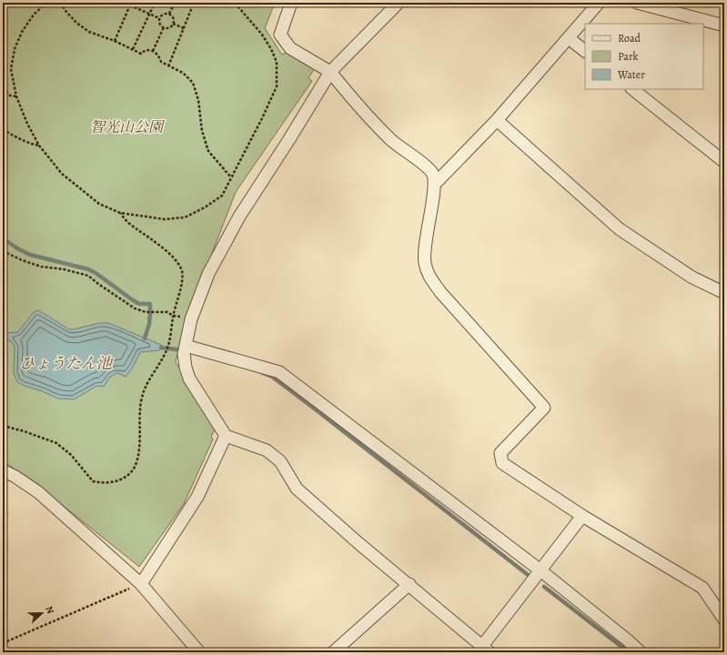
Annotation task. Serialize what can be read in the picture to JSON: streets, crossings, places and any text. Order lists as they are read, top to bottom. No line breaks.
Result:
{"water":["ひょうたん池"],"parks":["智光山公園"],"legend":["Road","Park","Water"],"north":"right"}
